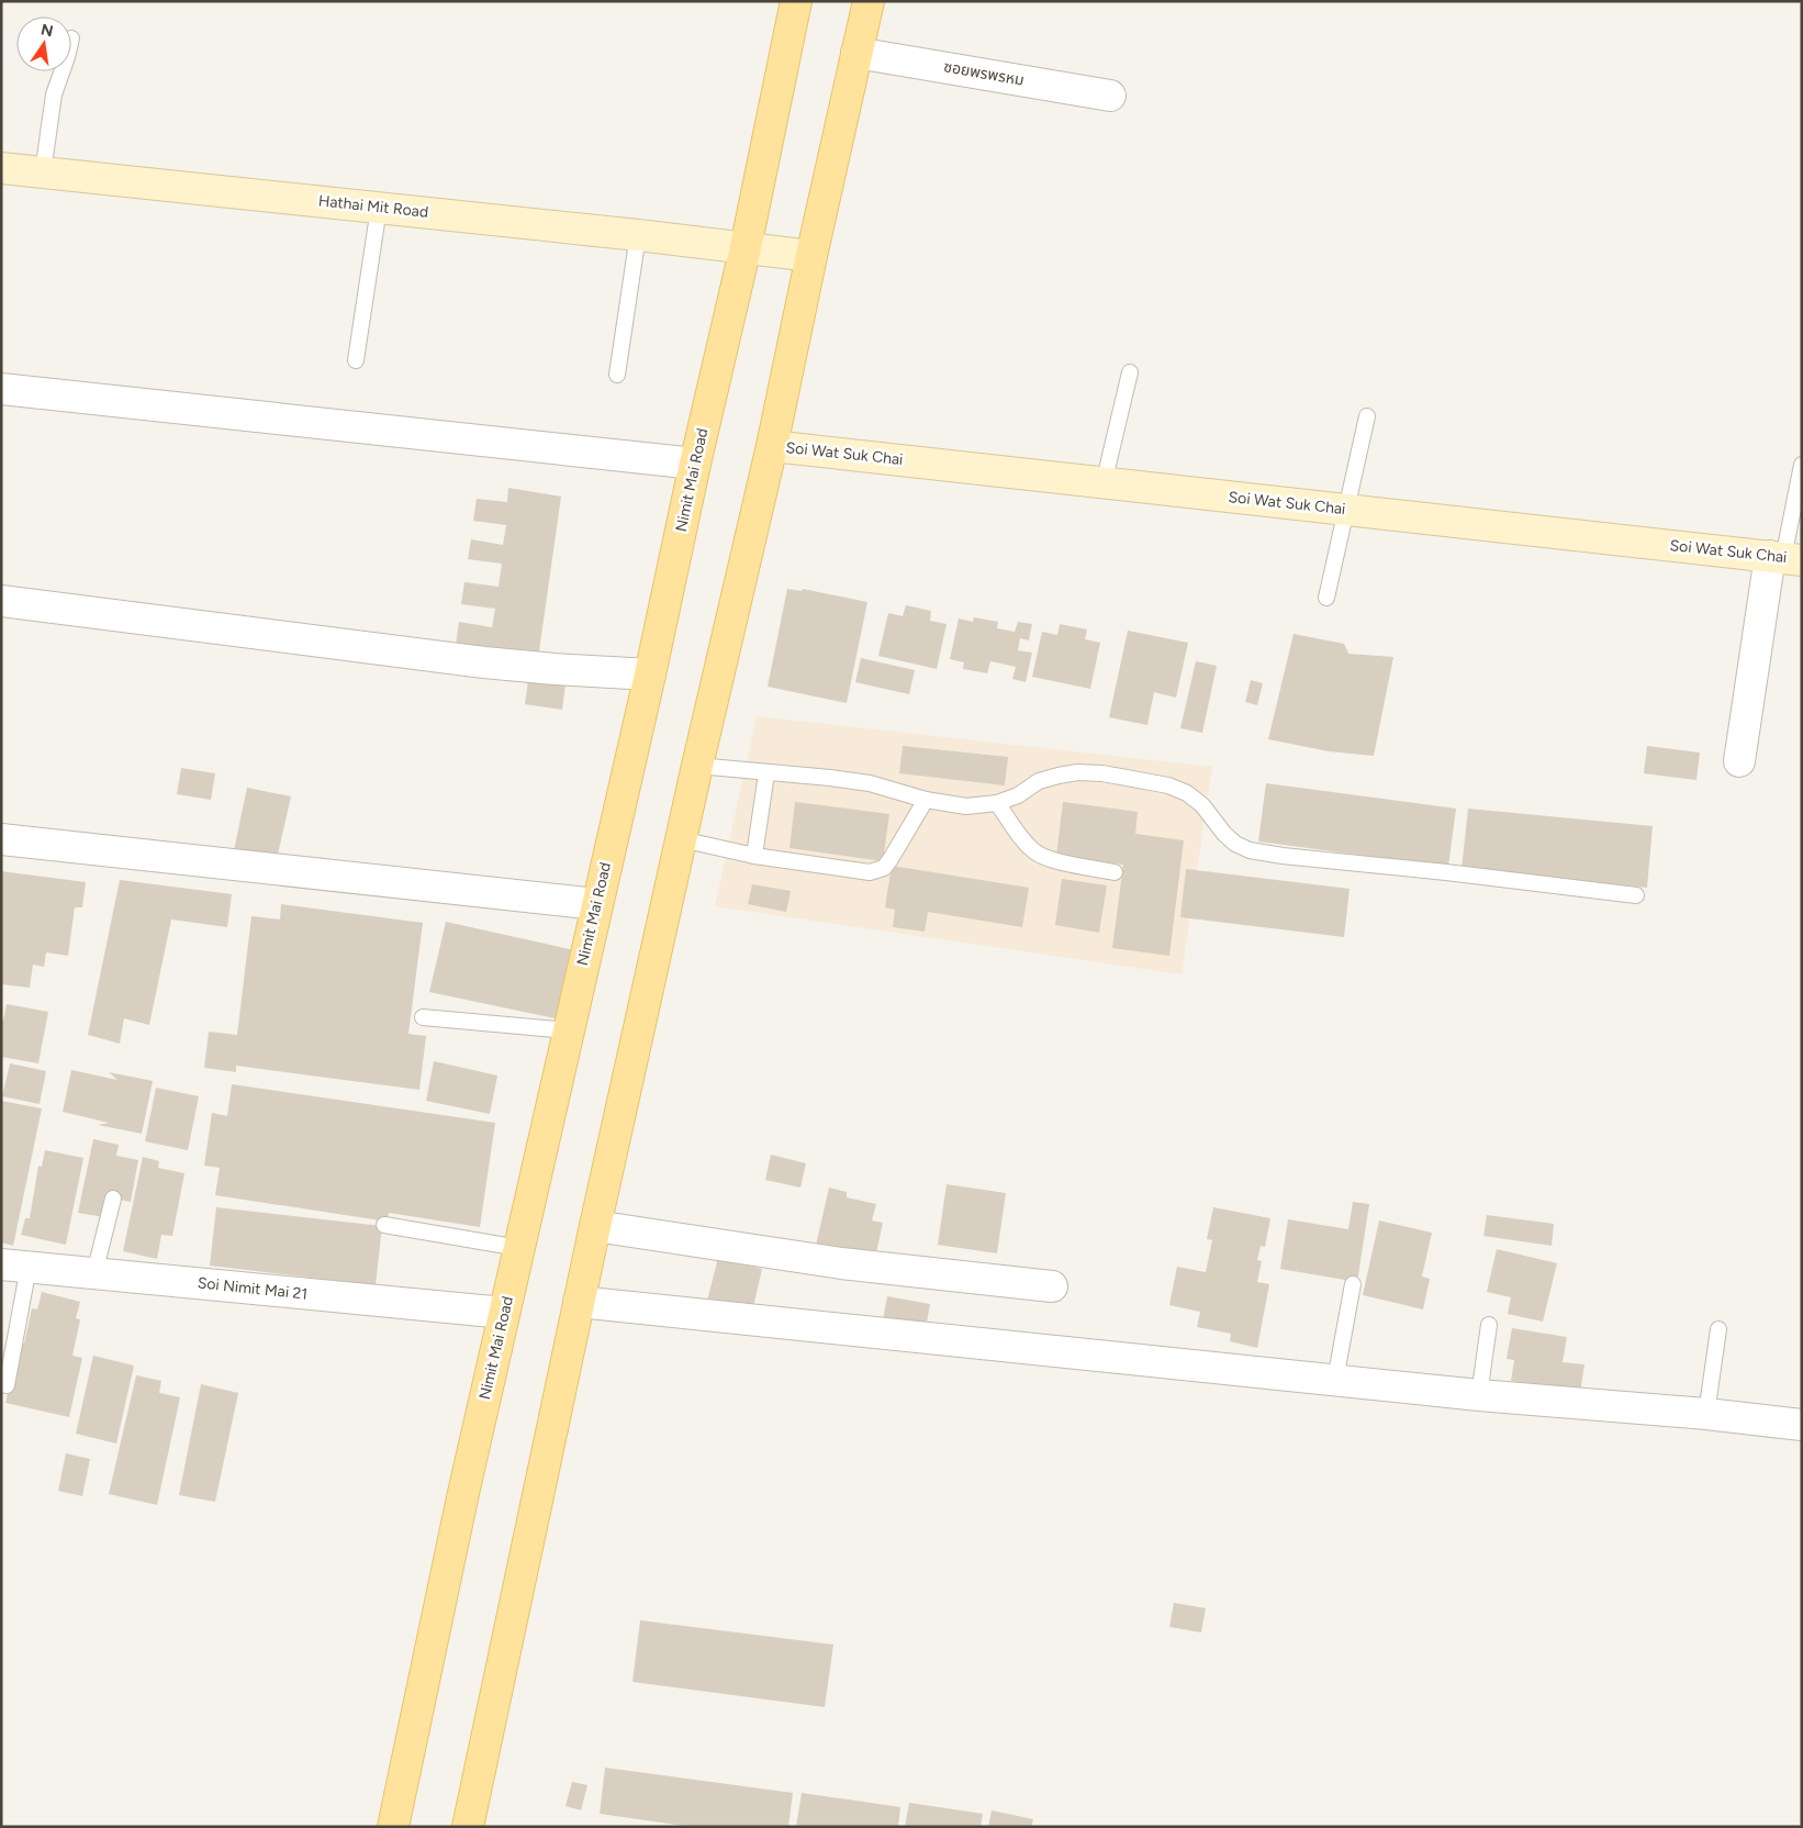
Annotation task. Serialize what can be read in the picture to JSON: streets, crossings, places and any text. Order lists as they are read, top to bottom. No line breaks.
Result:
{"streets":{"main road":["Nimit Mai Road"],"street":["ซอยพรพรหม","Hathai Mit Road","Soi Wat Suk Chai","Soi Nimit Mai 21"]},"crossings":[["Hathai Mit Road","Nimit Mai Road"],["Nimit Mai Road","Soi Nimit Mai 21"]],"north":"top"}
